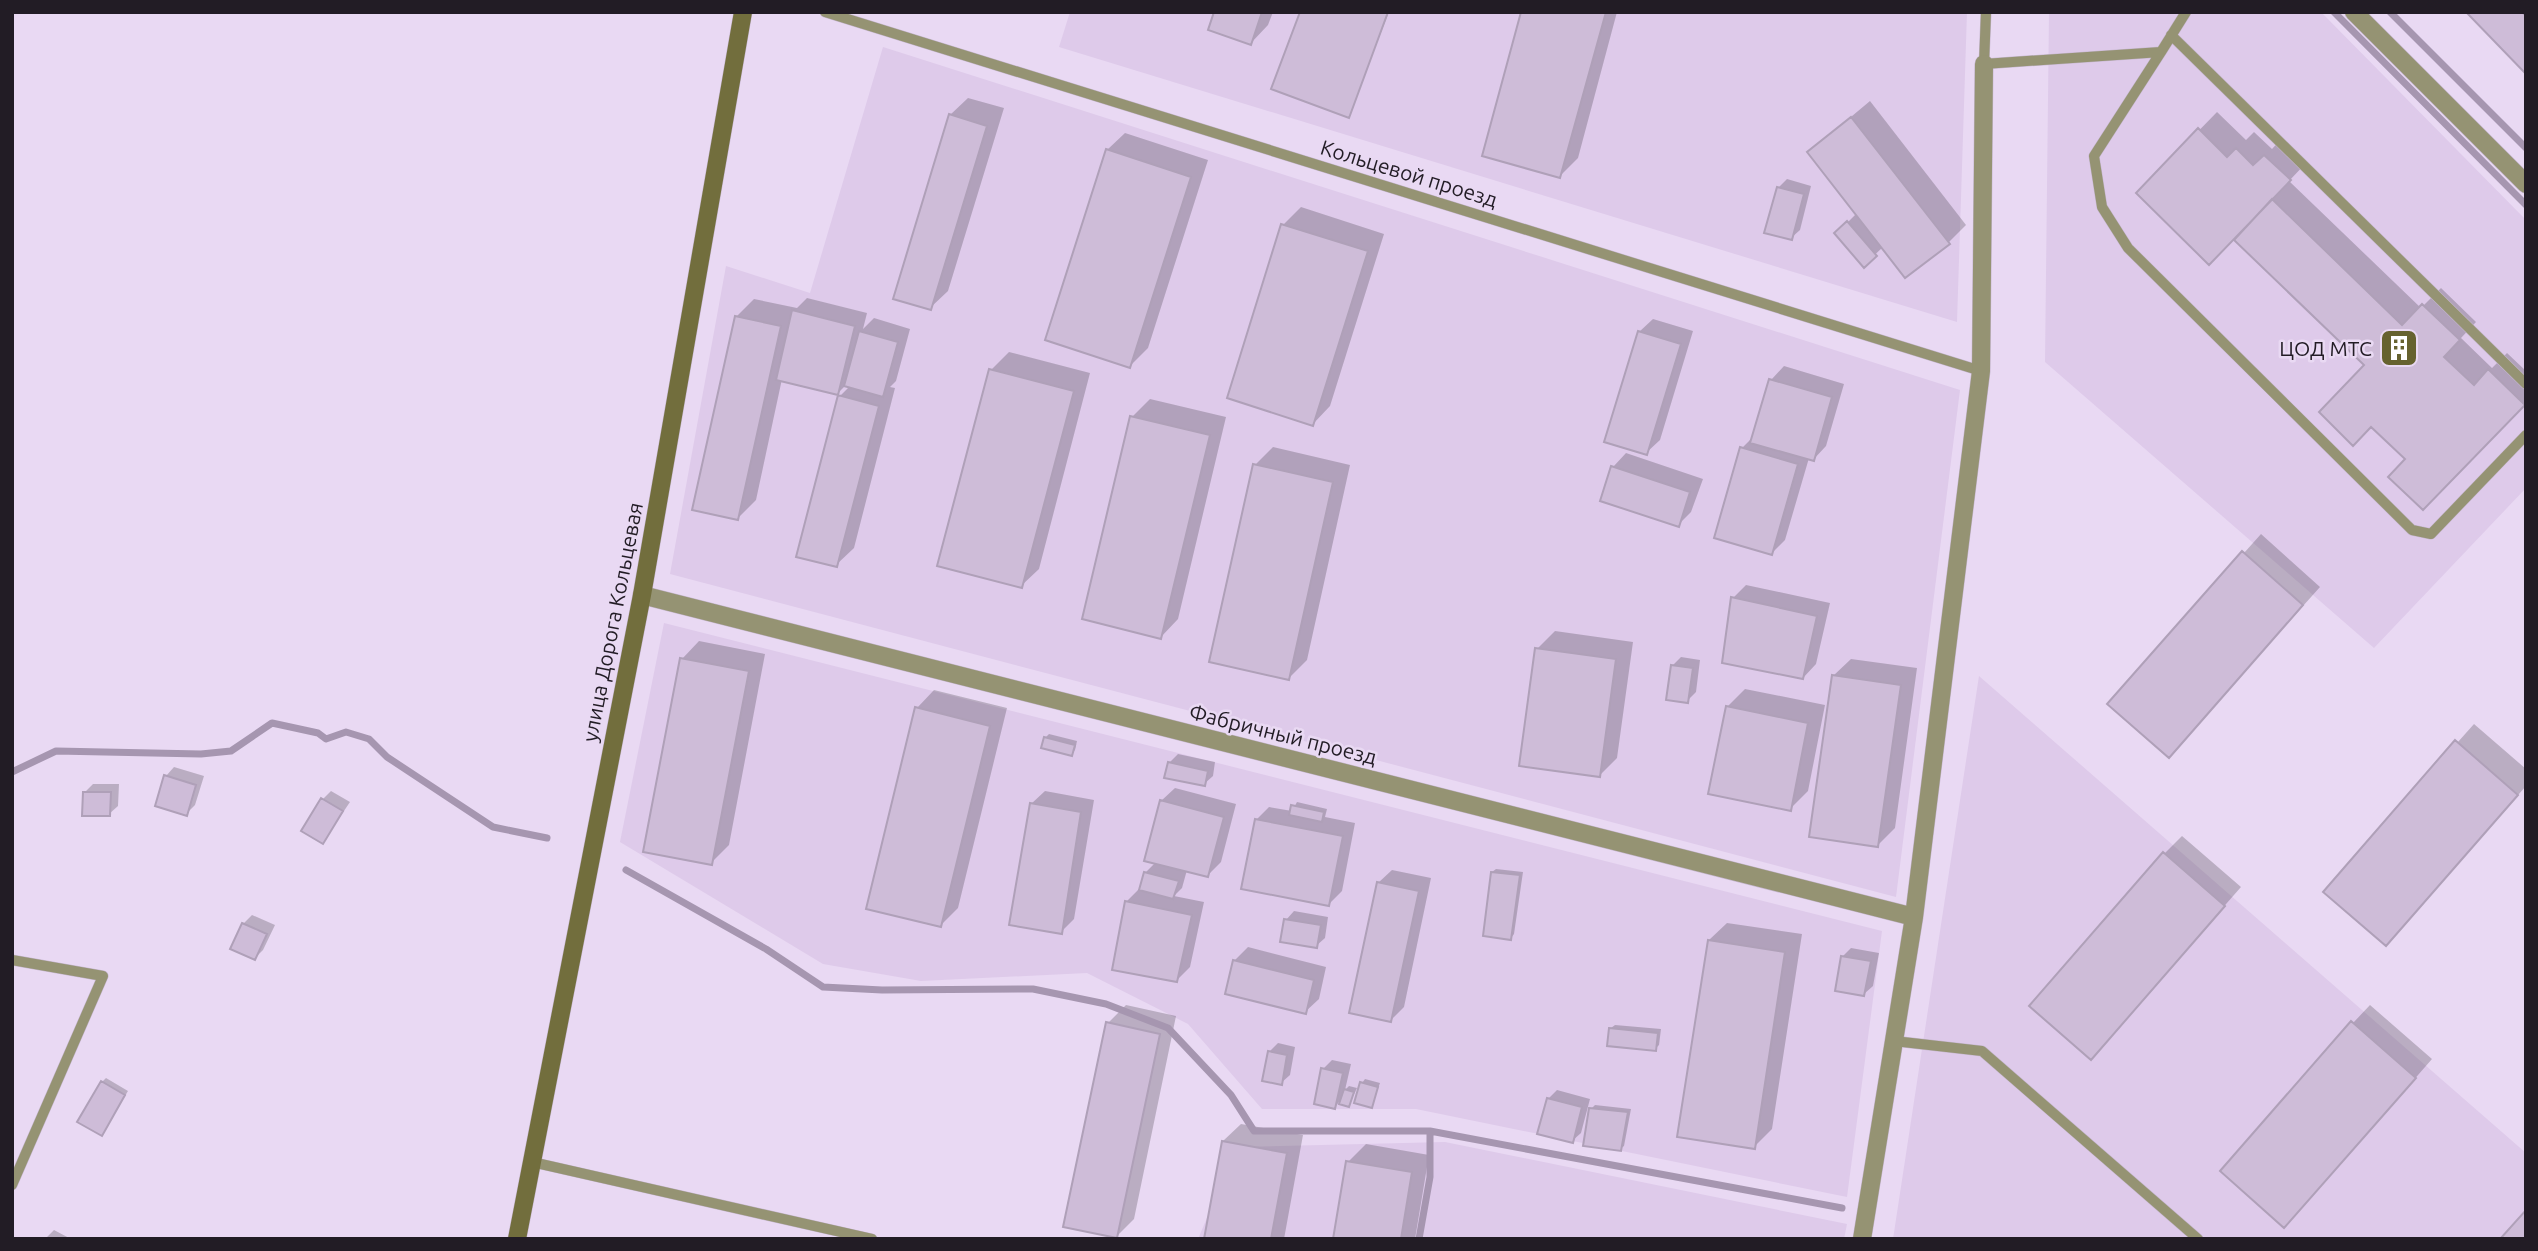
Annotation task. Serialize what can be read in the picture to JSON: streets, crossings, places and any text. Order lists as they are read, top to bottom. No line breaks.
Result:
{"streets":{"street":["улица Дорога Кольцевая","Фабричный проезд"],"lane":["Кольцевой проезд"]},"crossings":[["улица Дорога Кольцевая","Фабричный проезд"]],"places":{"building":["ЦОД МТС"]}}
